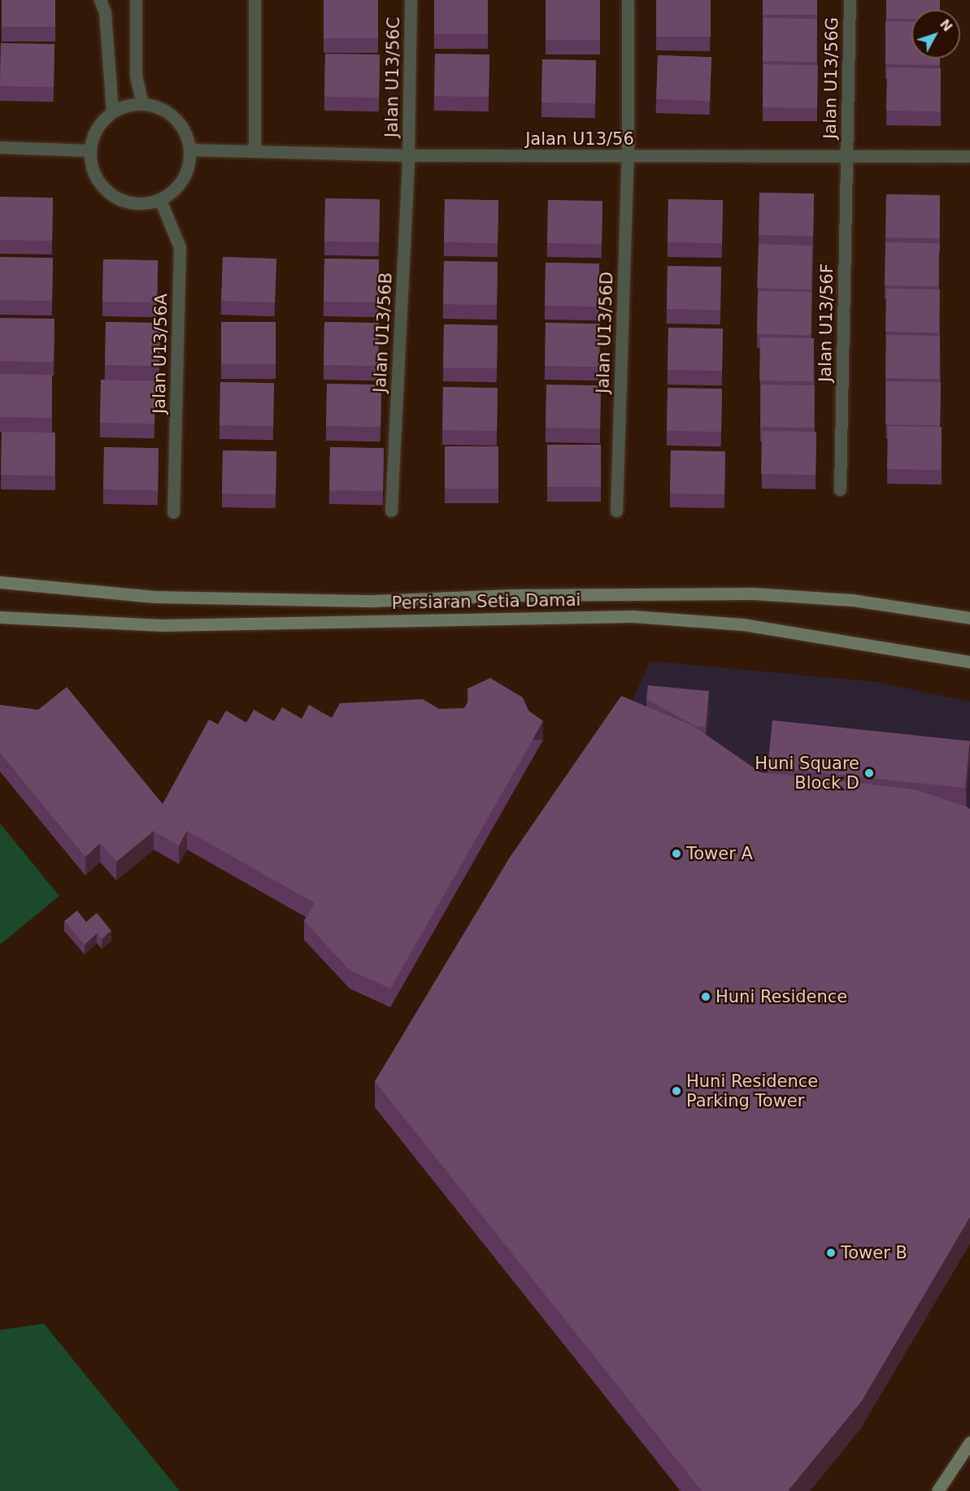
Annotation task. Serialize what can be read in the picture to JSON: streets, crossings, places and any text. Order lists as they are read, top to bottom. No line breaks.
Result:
{"streets":{"street":["Jalan U13/56C","Jalan U13/56G","Jalan U13/56","Jalan U13/56F","Jalan U13/56B","Jalan U13/56D","Jalan U13/56A","Persiaran Setia Damai"]},"crossings":[["Jalan U13/56C","Jalan U13/56"],["Jalan U13/56C","Jalan U13/56B"],["Jalan U13/56G","Jalan U13/56"],["Jalan U13/56G","Jalan U13/56F"],["Jalan U13/56","Jalan U13/56F"],["Jalan U13/56","Jalan U13/56B"],["Jalan U13/56","Jalan U13/56D"],["Jalan U13/56","Jalan U13/56A"]],"places":["Huni Square Block D","Tower A","Huni Residence","Huni Residence Parking Tower","Tower B"],"north":"top right"}
